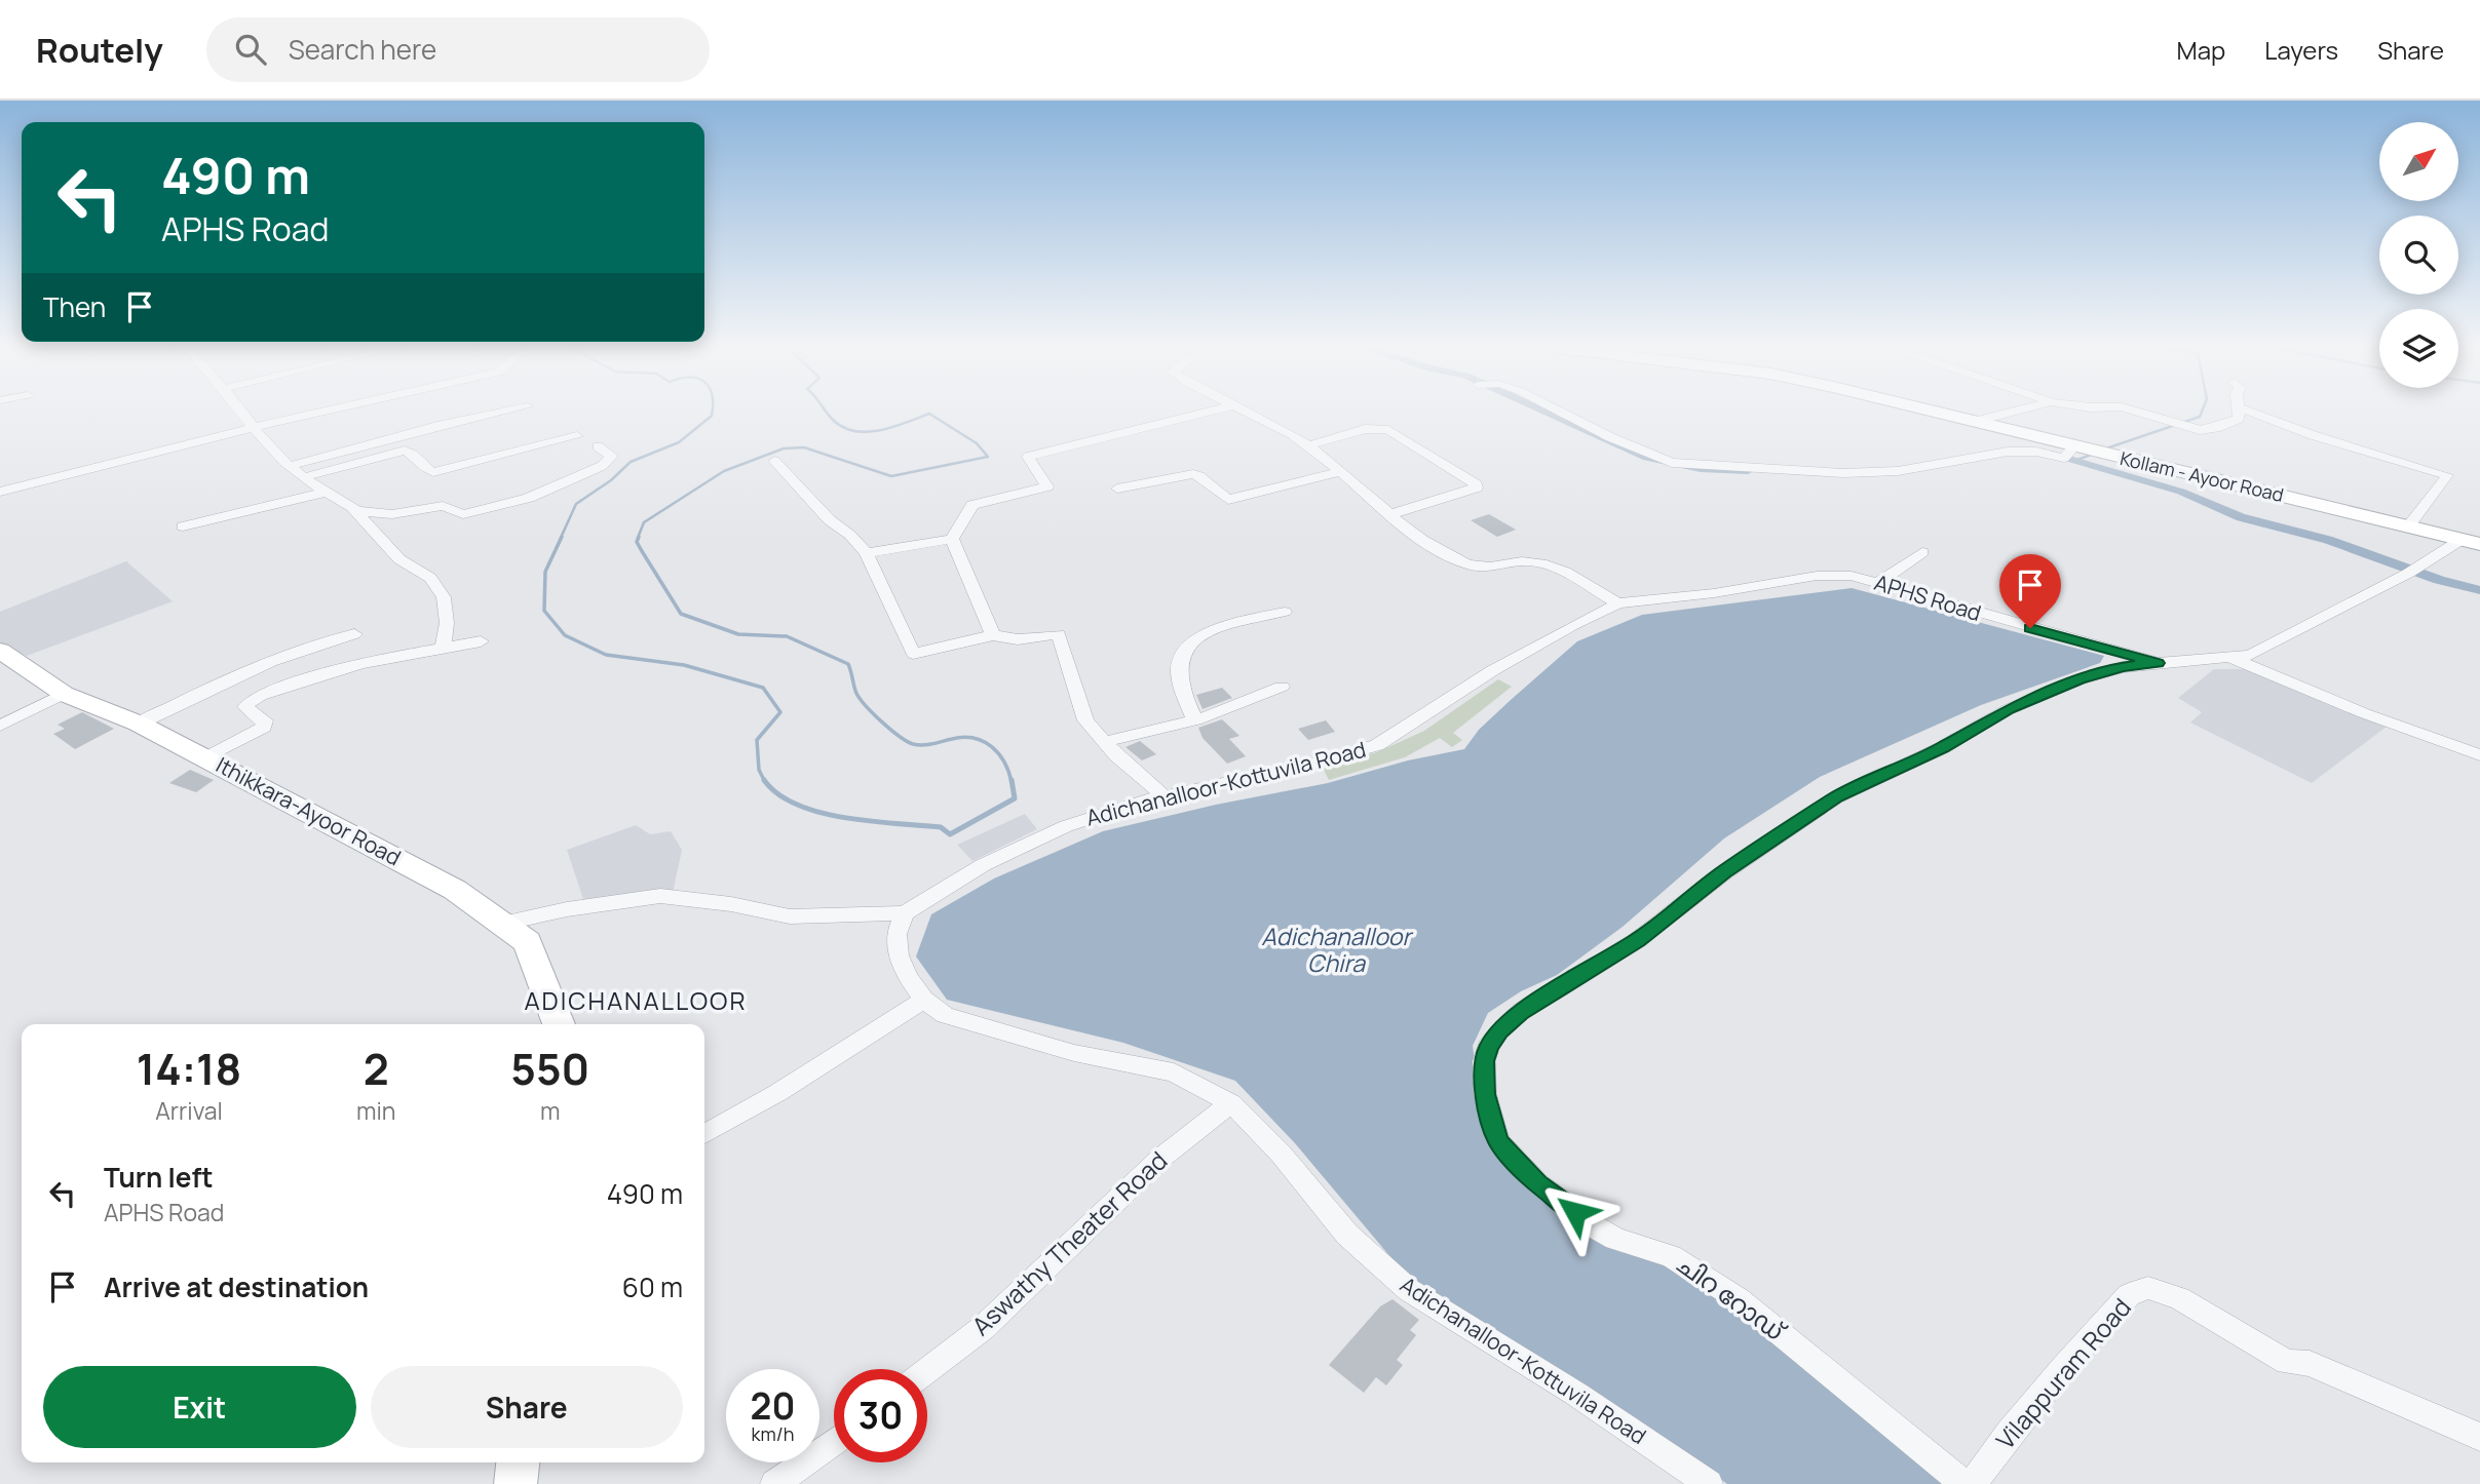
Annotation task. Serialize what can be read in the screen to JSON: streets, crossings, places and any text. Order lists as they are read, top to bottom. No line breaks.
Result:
{"streets":{"main road":["Kollam - Ayoor Road","Ithikkara-Ayoor Road"],"street":["APHS Road","Adichanalloor-Kottuvila Road","Aswathy Theater Road","ചിറ റോഡ്","Vilappuram Road"]},"crossings":[["Kollam - Ayoor Road","APHS Road"],["APHS Road","Adichanalloor-Kottuvila Road"],["APHS Road","ചിറ റോഡ്"],["Adichanalloor-Kottuvila Road","Aswathy Theater Road"]],"districts":["ADICHANALLOOR"],"water":["Adichanalloor Chira"],"north":"top right","page":{"header":"Routely","search":"Search here","nav":["Map","Layers","Share"],"turn":["490 m","APHS Road"],"then":"Then","eta":["14:18","Arrival","2","min","550","m"],"list":[{"name":"Turn left","note":"APHS Road","value":"490 m"},{"name":"Arrive at destination","value":"60 m"}],"buttons":["Exit","Share"],"speed":"20 km/h","limit":"30"}}
